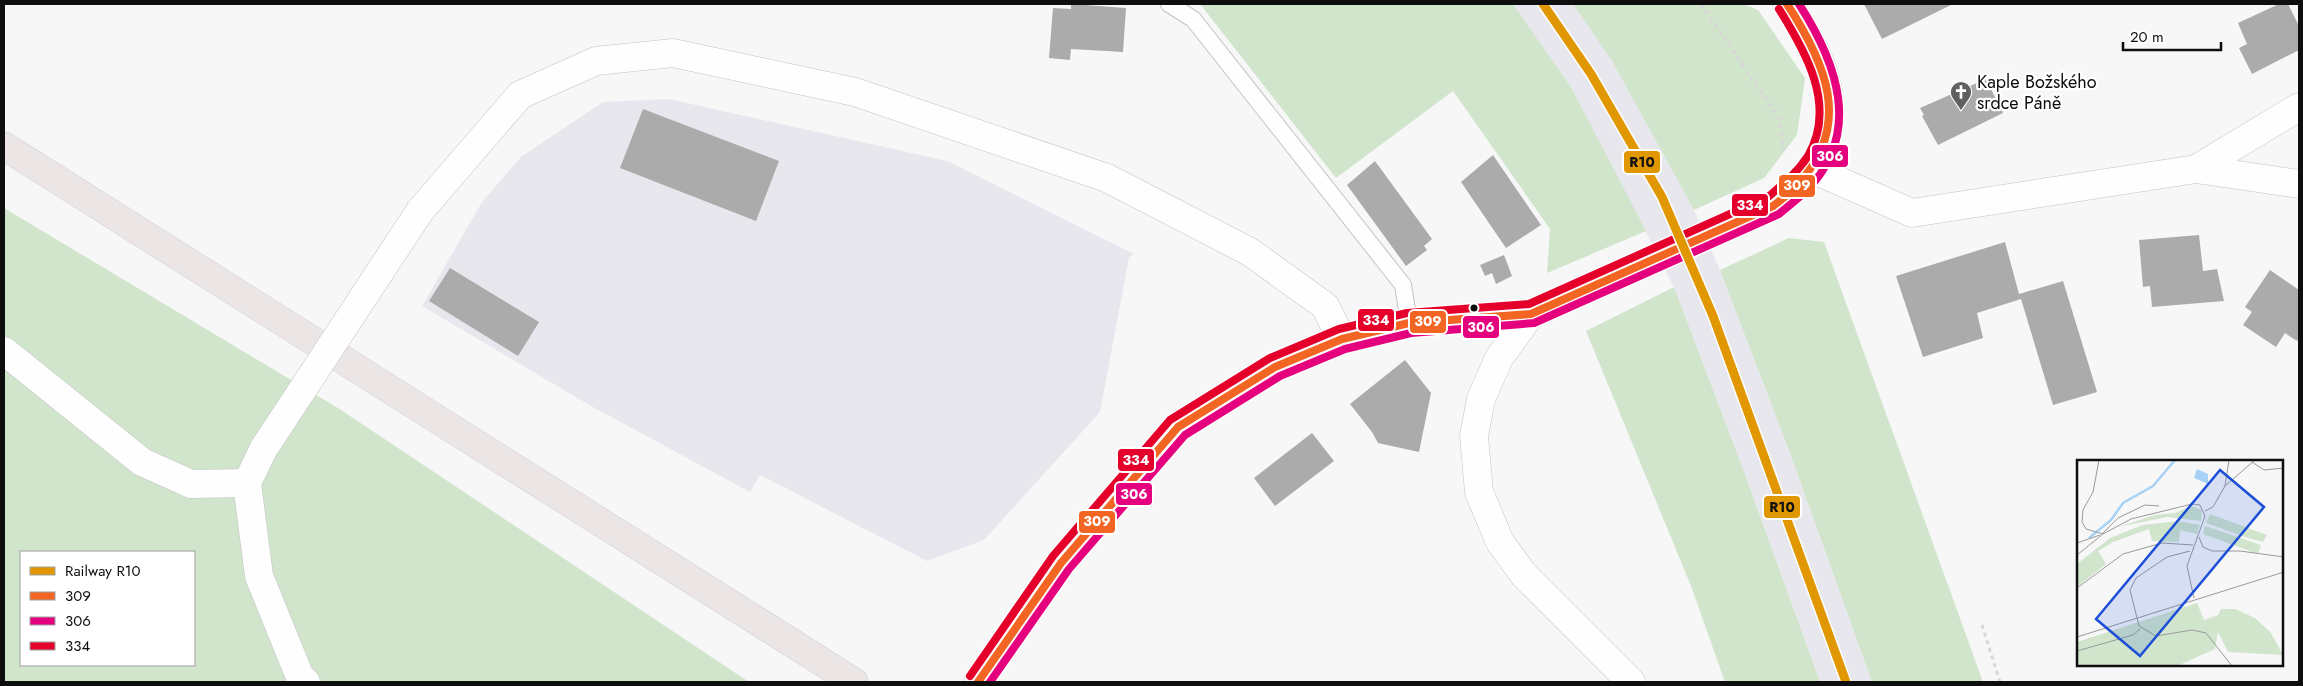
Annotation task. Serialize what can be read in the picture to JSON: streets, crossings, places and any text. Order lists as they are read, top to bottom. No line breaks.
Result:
{"places":{"church":["Kaple Božského srdce Páně"]},"lines":["rail line R10","transit line 309","transit line 306","transit line 334"],"legend":["Railway R10","309","306","334"],"scale_bar":"20 m"}
